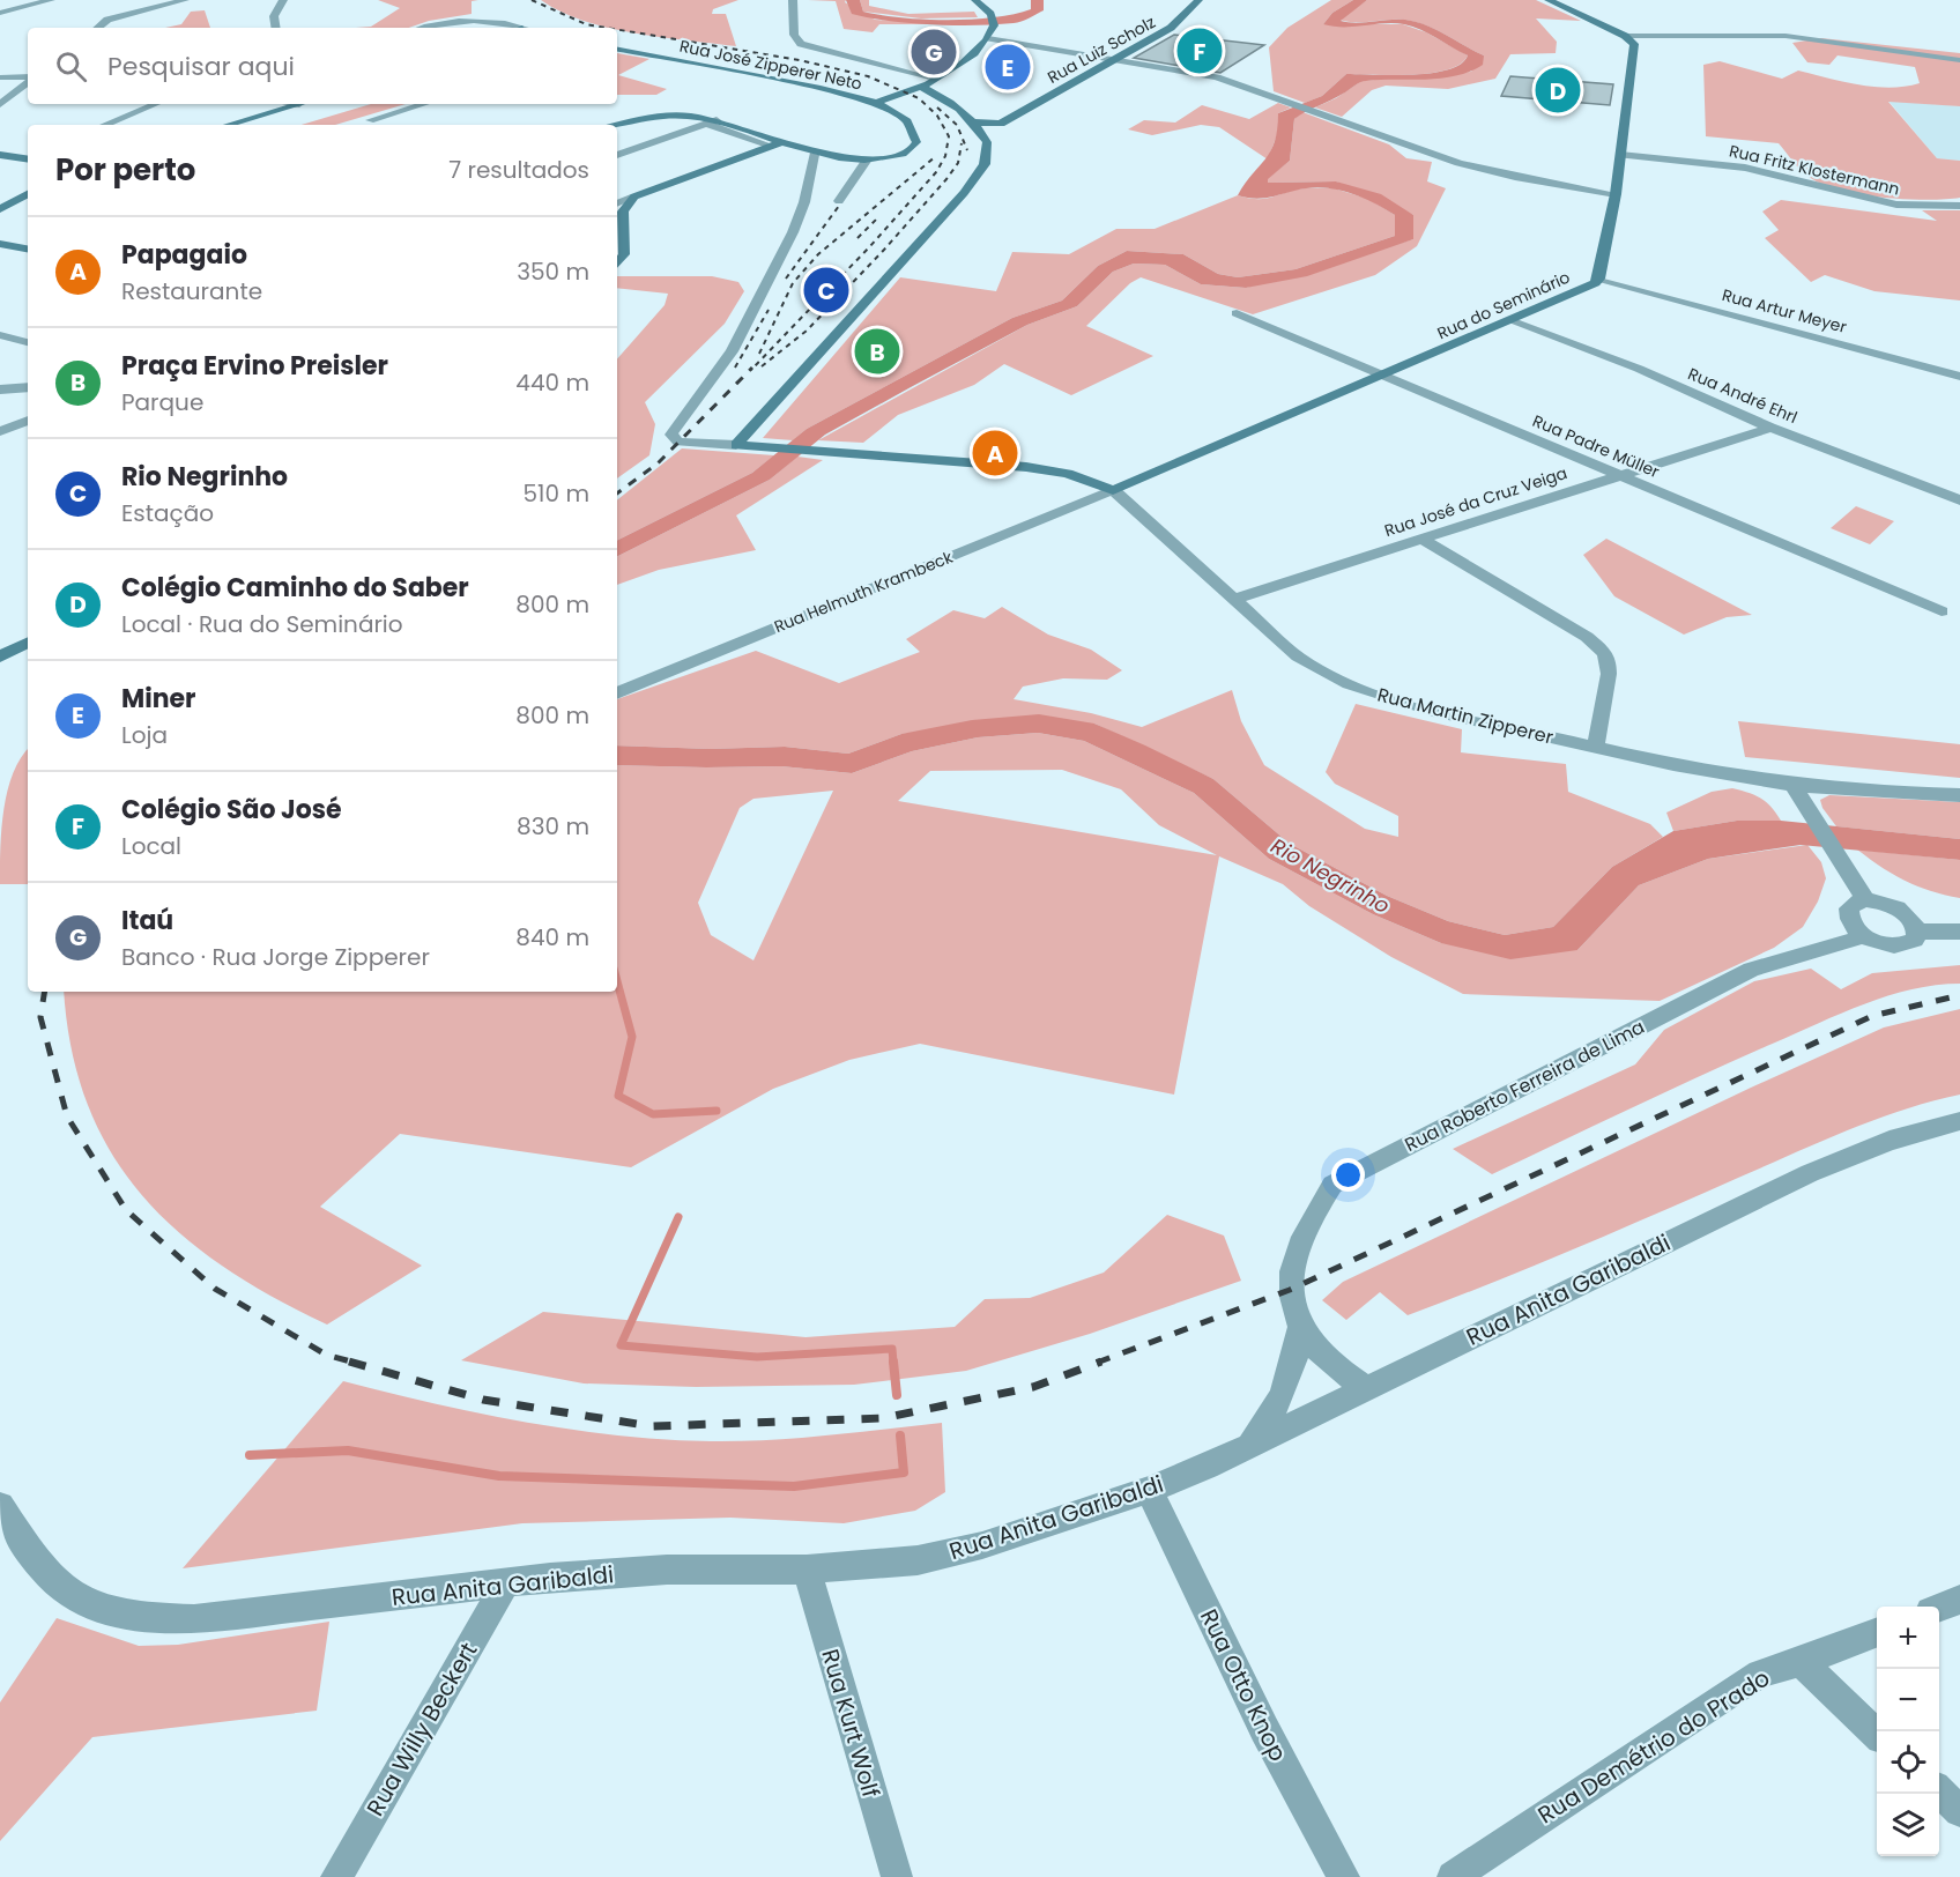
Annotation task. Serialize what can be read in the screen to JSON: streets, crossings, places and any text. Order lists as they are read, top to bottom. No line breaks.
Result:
{"streets":{"street":["Rua Luiz Scholz","Rua José Zipperer Neto","Rua Fritz Klostermann","Rua do Seminário","Rua Artur Meyer","Rua André Ehrl","Rua Padre Müller","Rua José da Cruz Veiga","Rua Helmuth Krambeck","Rua Martin Zipperer","Rua Roberto Ferreira de Lima","Rua Anita Garibaldi","Rua Otto Knop","Rua Kurt Wolf","Rua Willy Beckert","Rua Demétrio do Prado"]},"crossings":[["Rua Fritz Klostermann","Rua do Seminário"],["Rua do Seminário","Rua Artur Meyer"],["Rua do Seminário","Rua André Ehrl"],["Rua do Seminário","Rua Padre Müller"],["Rua do Seminário","Rua Helmuth Krambeck"],["Rua do Seminário","Rua Martin Zipperer"],["Rua André Ehrl","Rua José da Cruz Veiga"],["Rua Padre Müller","Rua José da Cruz Veiga"],["Rua José da Cruz Veiga","Rua Martin Zipperer"],["Rua Helmuth Krambeck","Rua Martin Zipperer"],["Rua Roberto Ferreira de Lima","Rua Anita Garibaldi"],["Rua Anita Garibaldi","Rua Otto Knop"],["Rua Anita Garibaldi","Rua Kurt Wolf"],["Rua Anita Garibaldi","Rua Willy Beckert"]],"water":["Rio Negrinho"],"page":{"pins":["F","G","E","D","C","B","A"],"search":"Pesquisar aqui","heading":["Por perto","7 resultados"],"list":[{"mark":"A","name":"Papagaio","note":"Restaurante","value":"350 m"},{"mark":"B","name":"Praça Ervino Preisler","note":"Parque","value":"440 m"},{"mark":"C","name":"Rio Negrinho","note":"Estação","value":"510 m"},{"mark":"D","name":"Colégio Caminho do Saber","note":"Local · Rua do Seminário","value":"800 m"},{"mark":"E","name":"Miner","note":"Loja","value":"800 m"},{"mark":"F","name":"Colégio São José","note":"Local","value":"830 m"},{"mark":"G","name":"Itaú","note":"Banco · Rua Jorge Zipperer","value":"840 m"}],"map_buttons":["+","−"]}}
